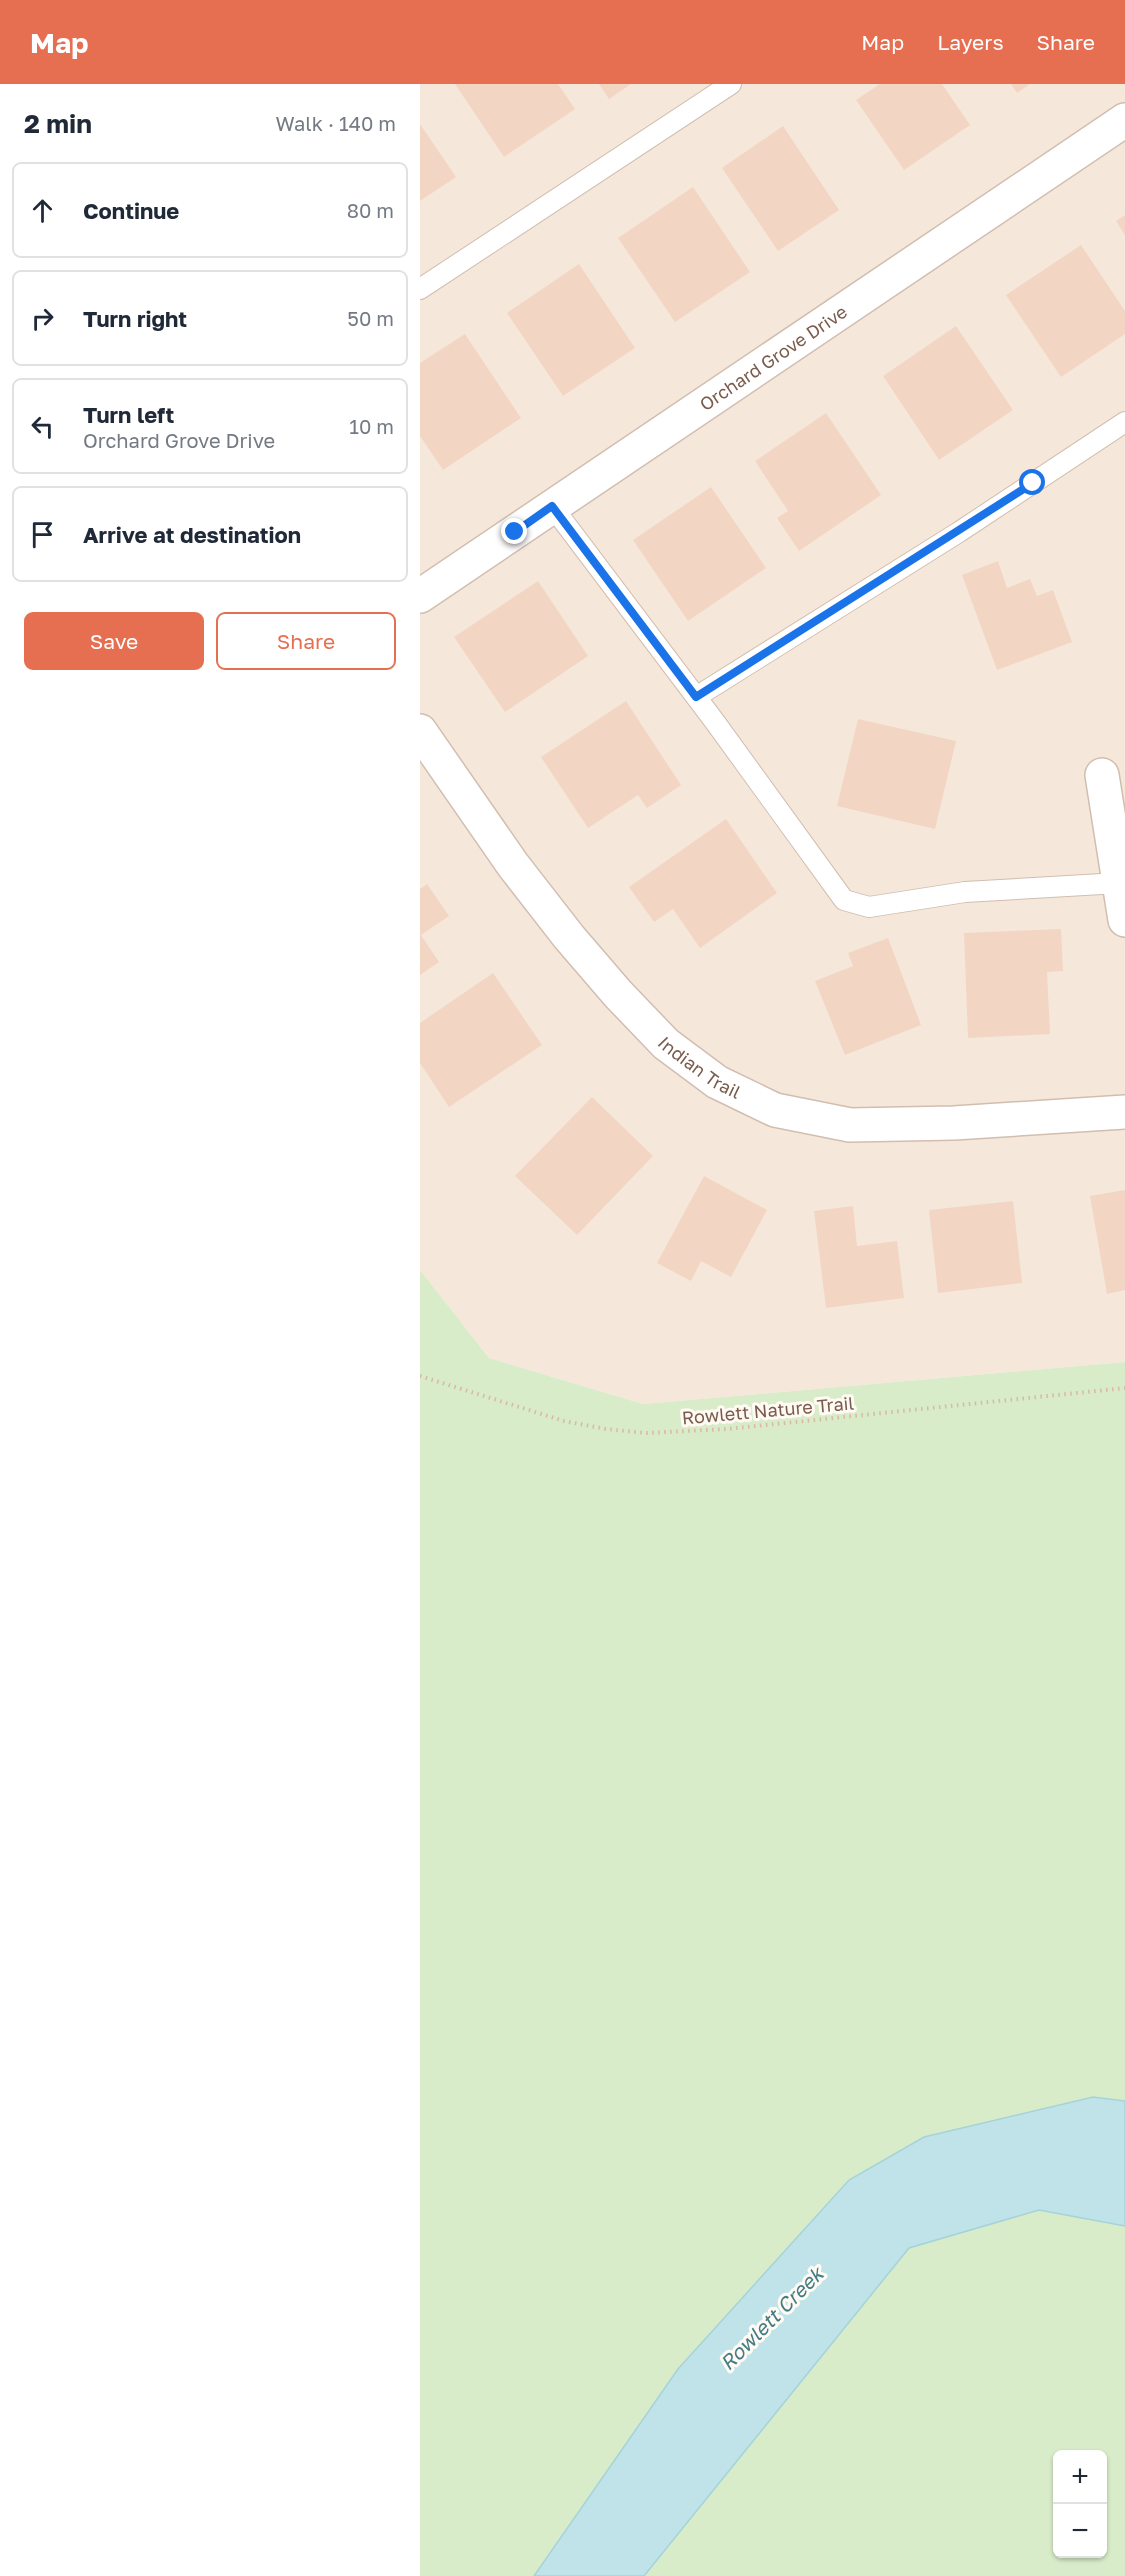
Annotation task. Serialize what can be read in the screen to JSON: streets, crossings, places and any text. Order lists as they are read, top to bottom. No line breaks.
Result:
{"streets":{"street":["Orchard Grove Drive","Indian Trail"],"path":["Rowlett Nature Trail"]},"water":["Rowlett Creek"],"page":{"header":"Map","nav":["Map","Layers","Share"],"heading":["2 min","Walk · 140 m"],"list":[["Continue","80 m"],["Turn right","50 m"],["Turn left","Orchard Grove Drive","10 m"],"Arrive at destination"],"buttons":["Save","Share"],"map_buttons":["+","−"]}}
